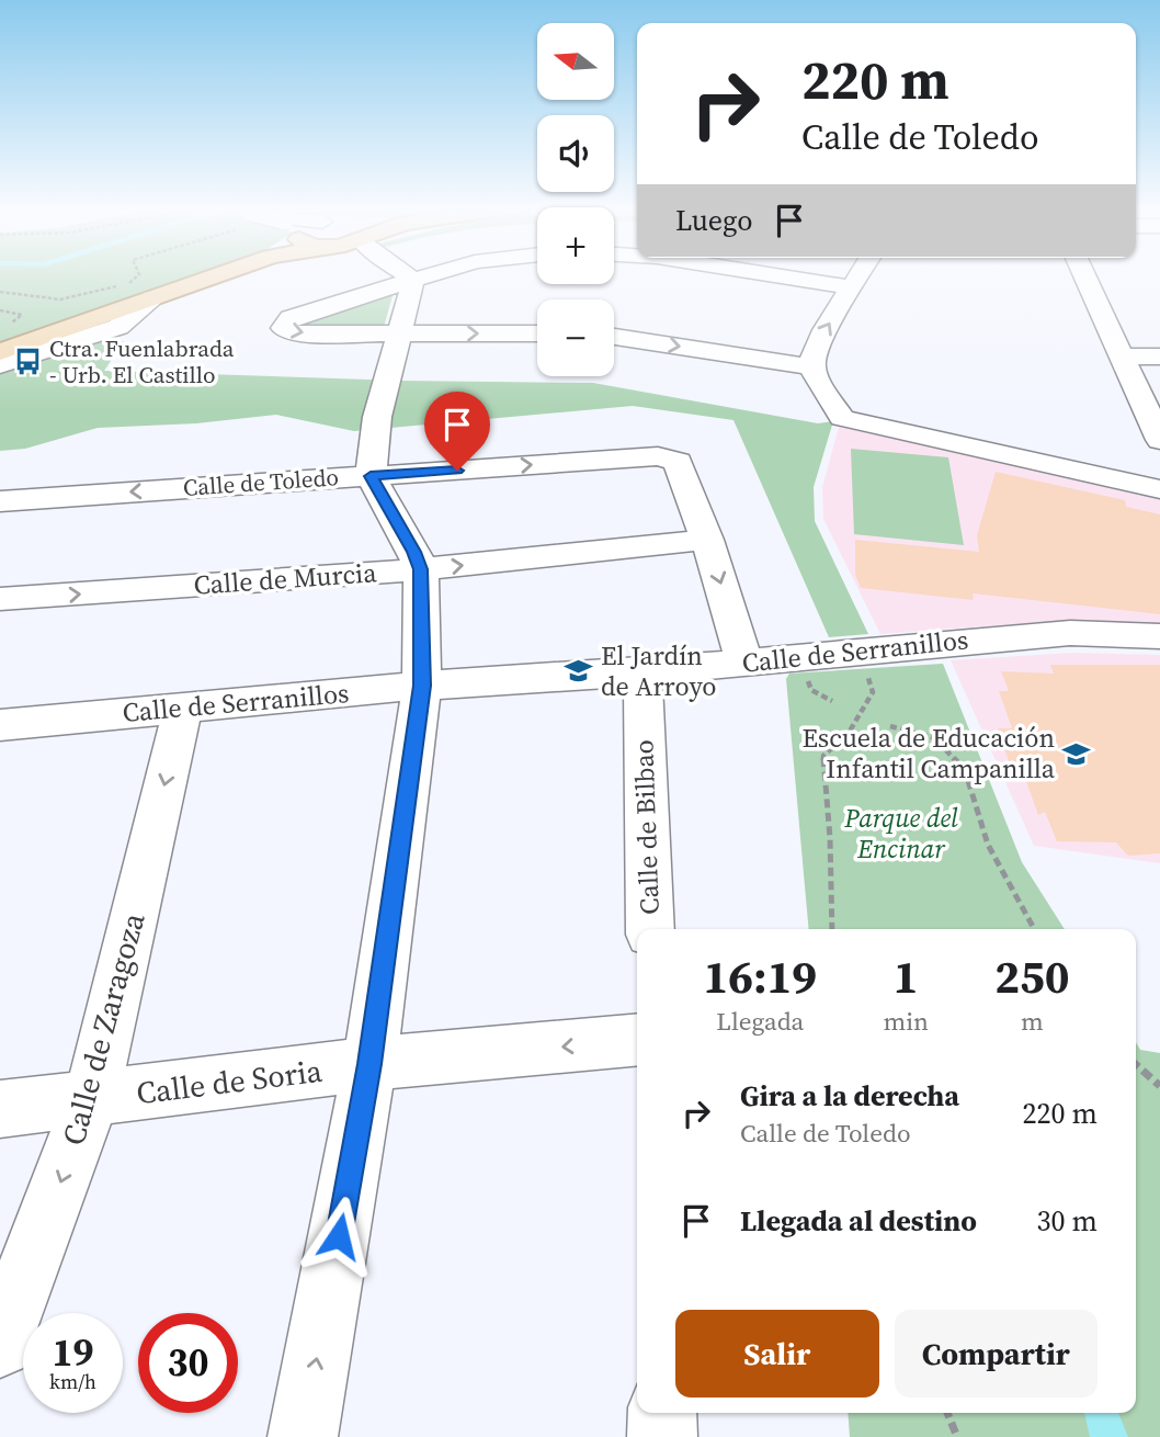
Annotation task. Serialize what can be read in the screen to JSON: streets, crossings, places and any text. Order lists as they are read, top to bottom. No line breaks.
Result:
{"streets":{"street":["Calle de Toledo","Calle de Murcia","Calle de Serranillos","Calle de Bilbao","Calle de Zaragoza","Calle de Soria"]},"crossings":[["Calle de Toledo","Calle de Murcia"],["Calle de Toledo","Calle de Serranillos"],["Calle de Serranillos","Calle de Bilbao"],["Calle de Serranillos","Calle de Zaragoza"],["Calle de Zaragoza","Calle de Soria"]],"one_way":["Calle de Soria"],"parks":["Parque del Encinar"],"places":{"bus stop":["Ctra. Fuenlabrada - Urb. El Castillo"],"school or university":["El Jardín de Arroyo","Escuela de Educación Infantil Campanilla"]},"north":"left","page":{"map_buttons":["+","−"],"turn":["220 m","Calle de Toledo"],"then":"Luego","eta":["16:19","Llegada","1","min","250","m"],"list":[{"name":"Gira a la derecha","note":"Calle de Toledo","value":"220 m"},{"name":"Llegada al destino","value":"30 m"}],"buttons":["Salir","Compartir"],"speed":"19 km/h","limit":"30"}}
